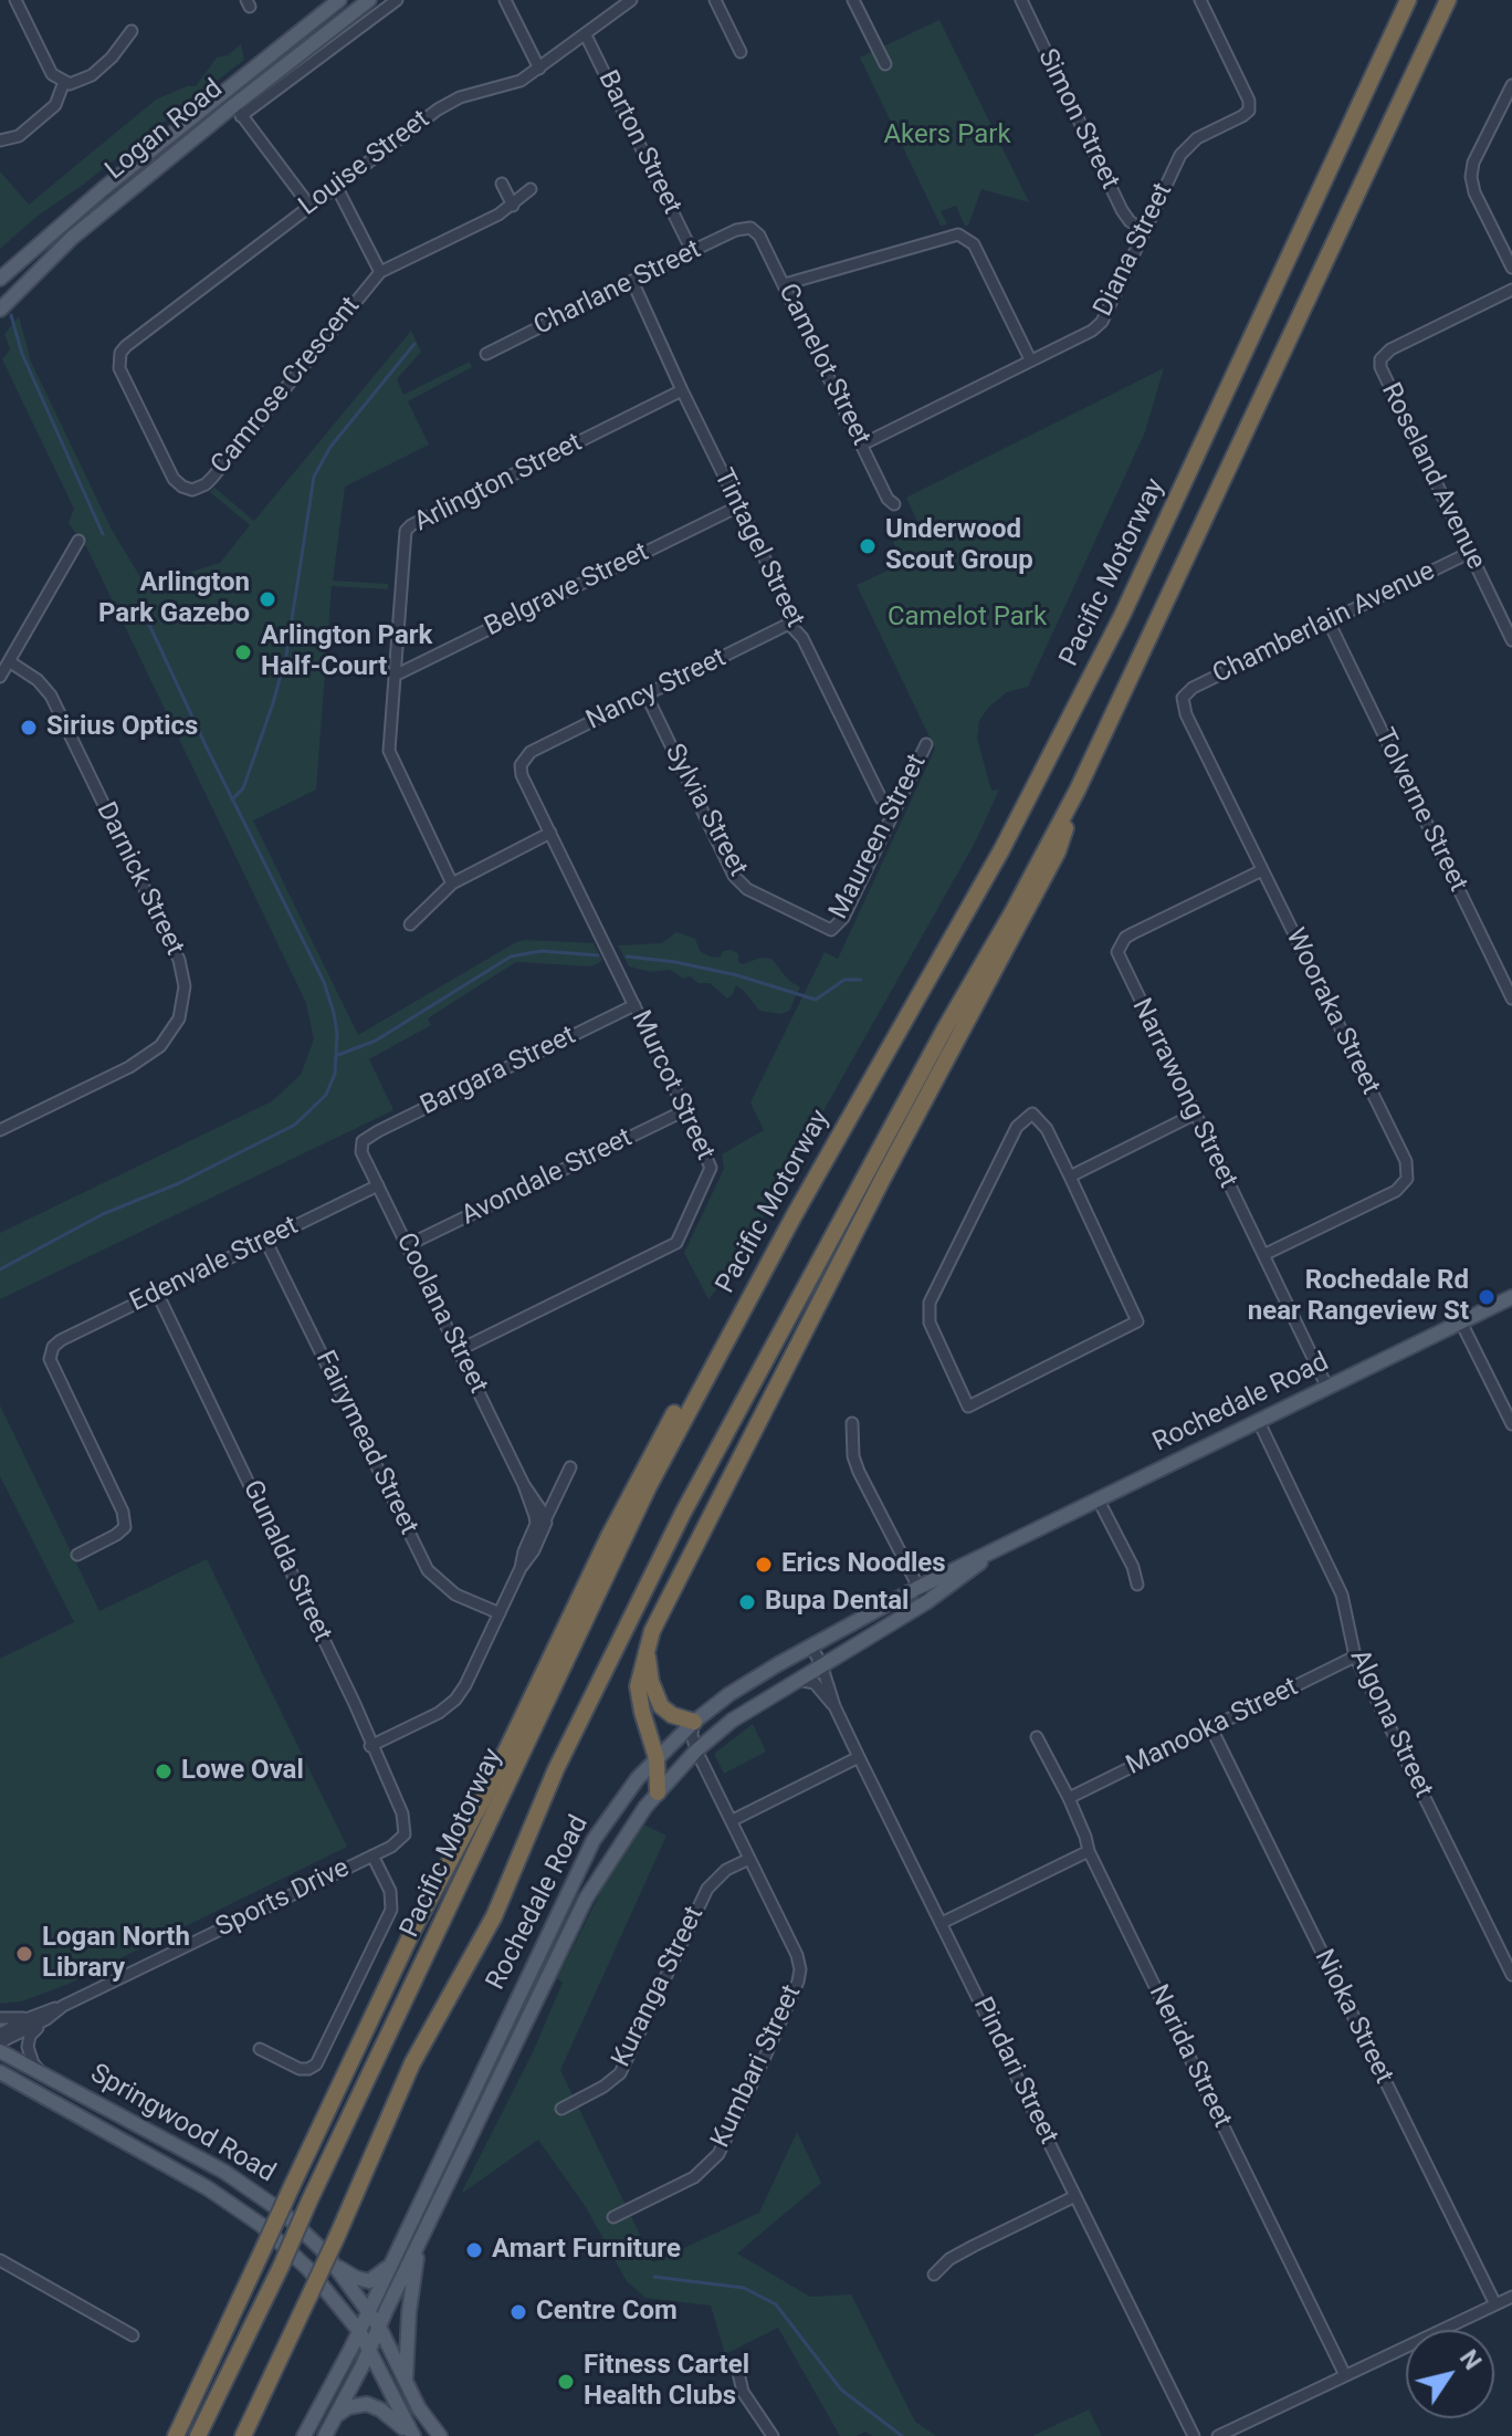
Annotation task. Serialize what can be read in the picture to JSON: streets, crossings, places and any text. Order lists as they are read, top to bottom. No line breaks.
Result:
{"streets":{"highway":["Pacific Motorway"],"main road":["Logan Road","Rochedale Road","Springwood Road"],"street":["Simon Street","Barton Street","Louise Street","Diana Street","Charlane Street","Camelot Street","Camrose Crescent","Roseland Avenue","Arlington Street","Tintagel Street","Belgrave Street","Chamberlain Avenue","Nancy Street","Sylvia Street","Tolverne Street","Maureen Street","Darnick Street","Wooraka Street","Bargara Street","Murcot Street","Narrawong Street","Avondale Street","Edenvale Street","Coolana Street","Fairymead Street","Gunalda Street","Algona Street","Manooka Street","Sports Drive","Kuranga Street","Nioka Street","Nerida Street","Kumbari Street","Pindari Street"]},"crossings":[["Simon Street","Diana Street"],["Barton Street","Louise Street"],["Barton Street","Charlane Street"],["Louise Street","Camrose Crescent"],["Diana Street","Camelot Street"],["Charlane Street","Camelot Street"],["Charlane Street","Tintagel Street"],["Roseland Avenue","Chamberlain Avenue"],["Arlington Street","Tintagel Street"],["Arlington Street","Belgrave Street"],["Tintagel Street","Belgrave Street"],["Tintagel Street","Nancy Street"],["Tintagel Street","Maureen Street"],["Chamberlain Avenue","Tolverne Street"],["Chamberlain Avenue","Wooraka Street"],["Nancy Street","Sylvia Street"],["Nancy Street","Murcot Street"],["Sylvia Street","Maureen Street"],["Wooraka Street","Narrawong Street"],["Bargara Street","Murcot Street"],["Bargara Street","Coolana Street"],["Murcot Street","Avondale Street"],["Murcot Street","Coolana Street"],["Narrawong Street","Rochedale Road"],["Avondale Street","Coolana Street"],["Edenvale Street","Coolana Street"],["Edenvale Street","Fairymead Street"],["Edenvale Street","Gunalda Street"],["Rochedale Road","Algona Street"],["Rochedale Road","Kumbari Street"],["Rochedale Road","Pindari Street"],["Rochedale Road","Springwood Road"],["Gunalda Street","Sports Drive"],["Algona Street","Manooka Street"],["Manooka Street","Nioka Street"],["Manooka Street","Nerida Street"],["Kuranga Street","Kumbari Street"]],"parks":["Akers Park","Camelot Park"],"places":["Underwood Scout Group","Arlington Park Gazebo","Arlington Park Half-Court","Sirius Optics","Rochedale Rd near Rangeview St","Erics Noodles","Bupa Dental","Lowe Oval","Logan North Library","Amart Furniture","Centre Com","Fitness Cartel Health Clubs"],"north":"top right"}
